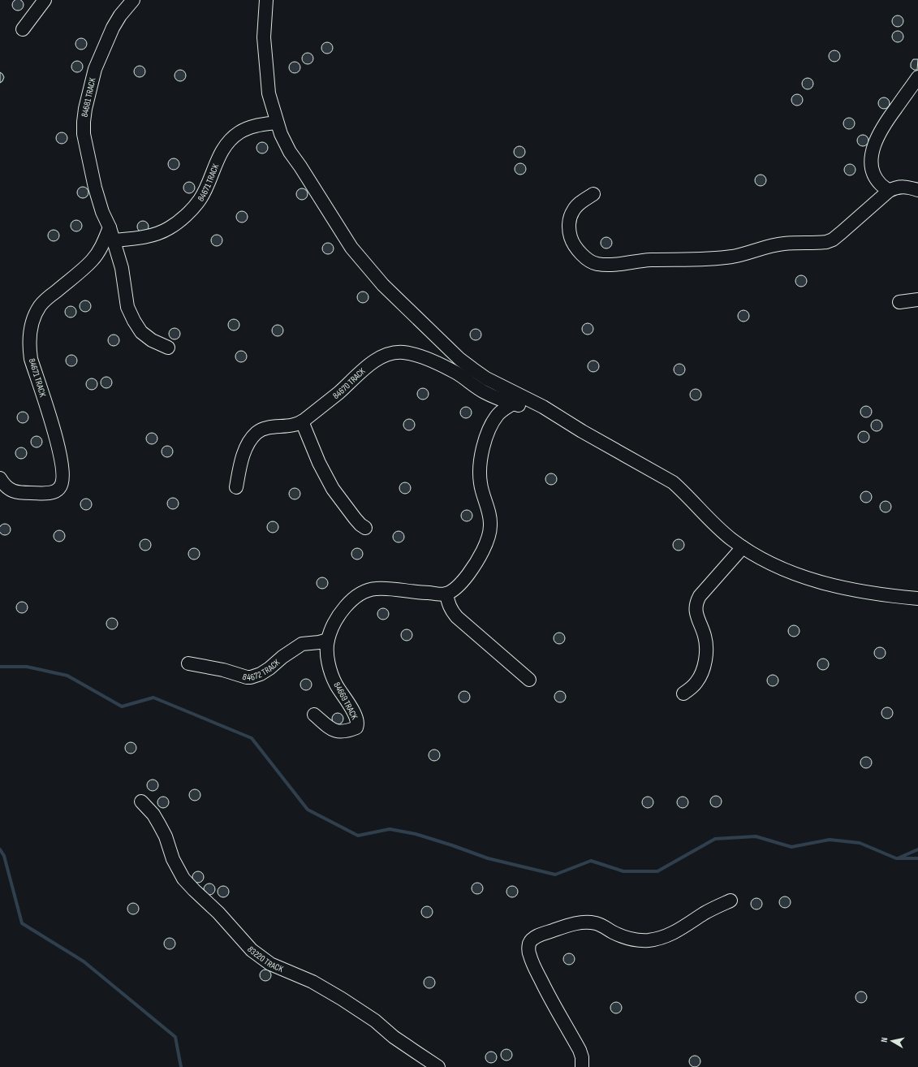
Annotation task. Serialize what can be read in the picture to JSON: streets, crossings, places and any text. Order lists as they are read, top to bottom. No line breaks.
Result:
{"streets":{"street":["84681 TRACK","84671 TRACK","84670 TRACK","84672 TRACK","84669 TRACK","83220 TRACK"]},"crossings":[["84681 TRACK","84671 TRACK"],["84672 TRACK","84669 TRACK"]],"north":"left"}
